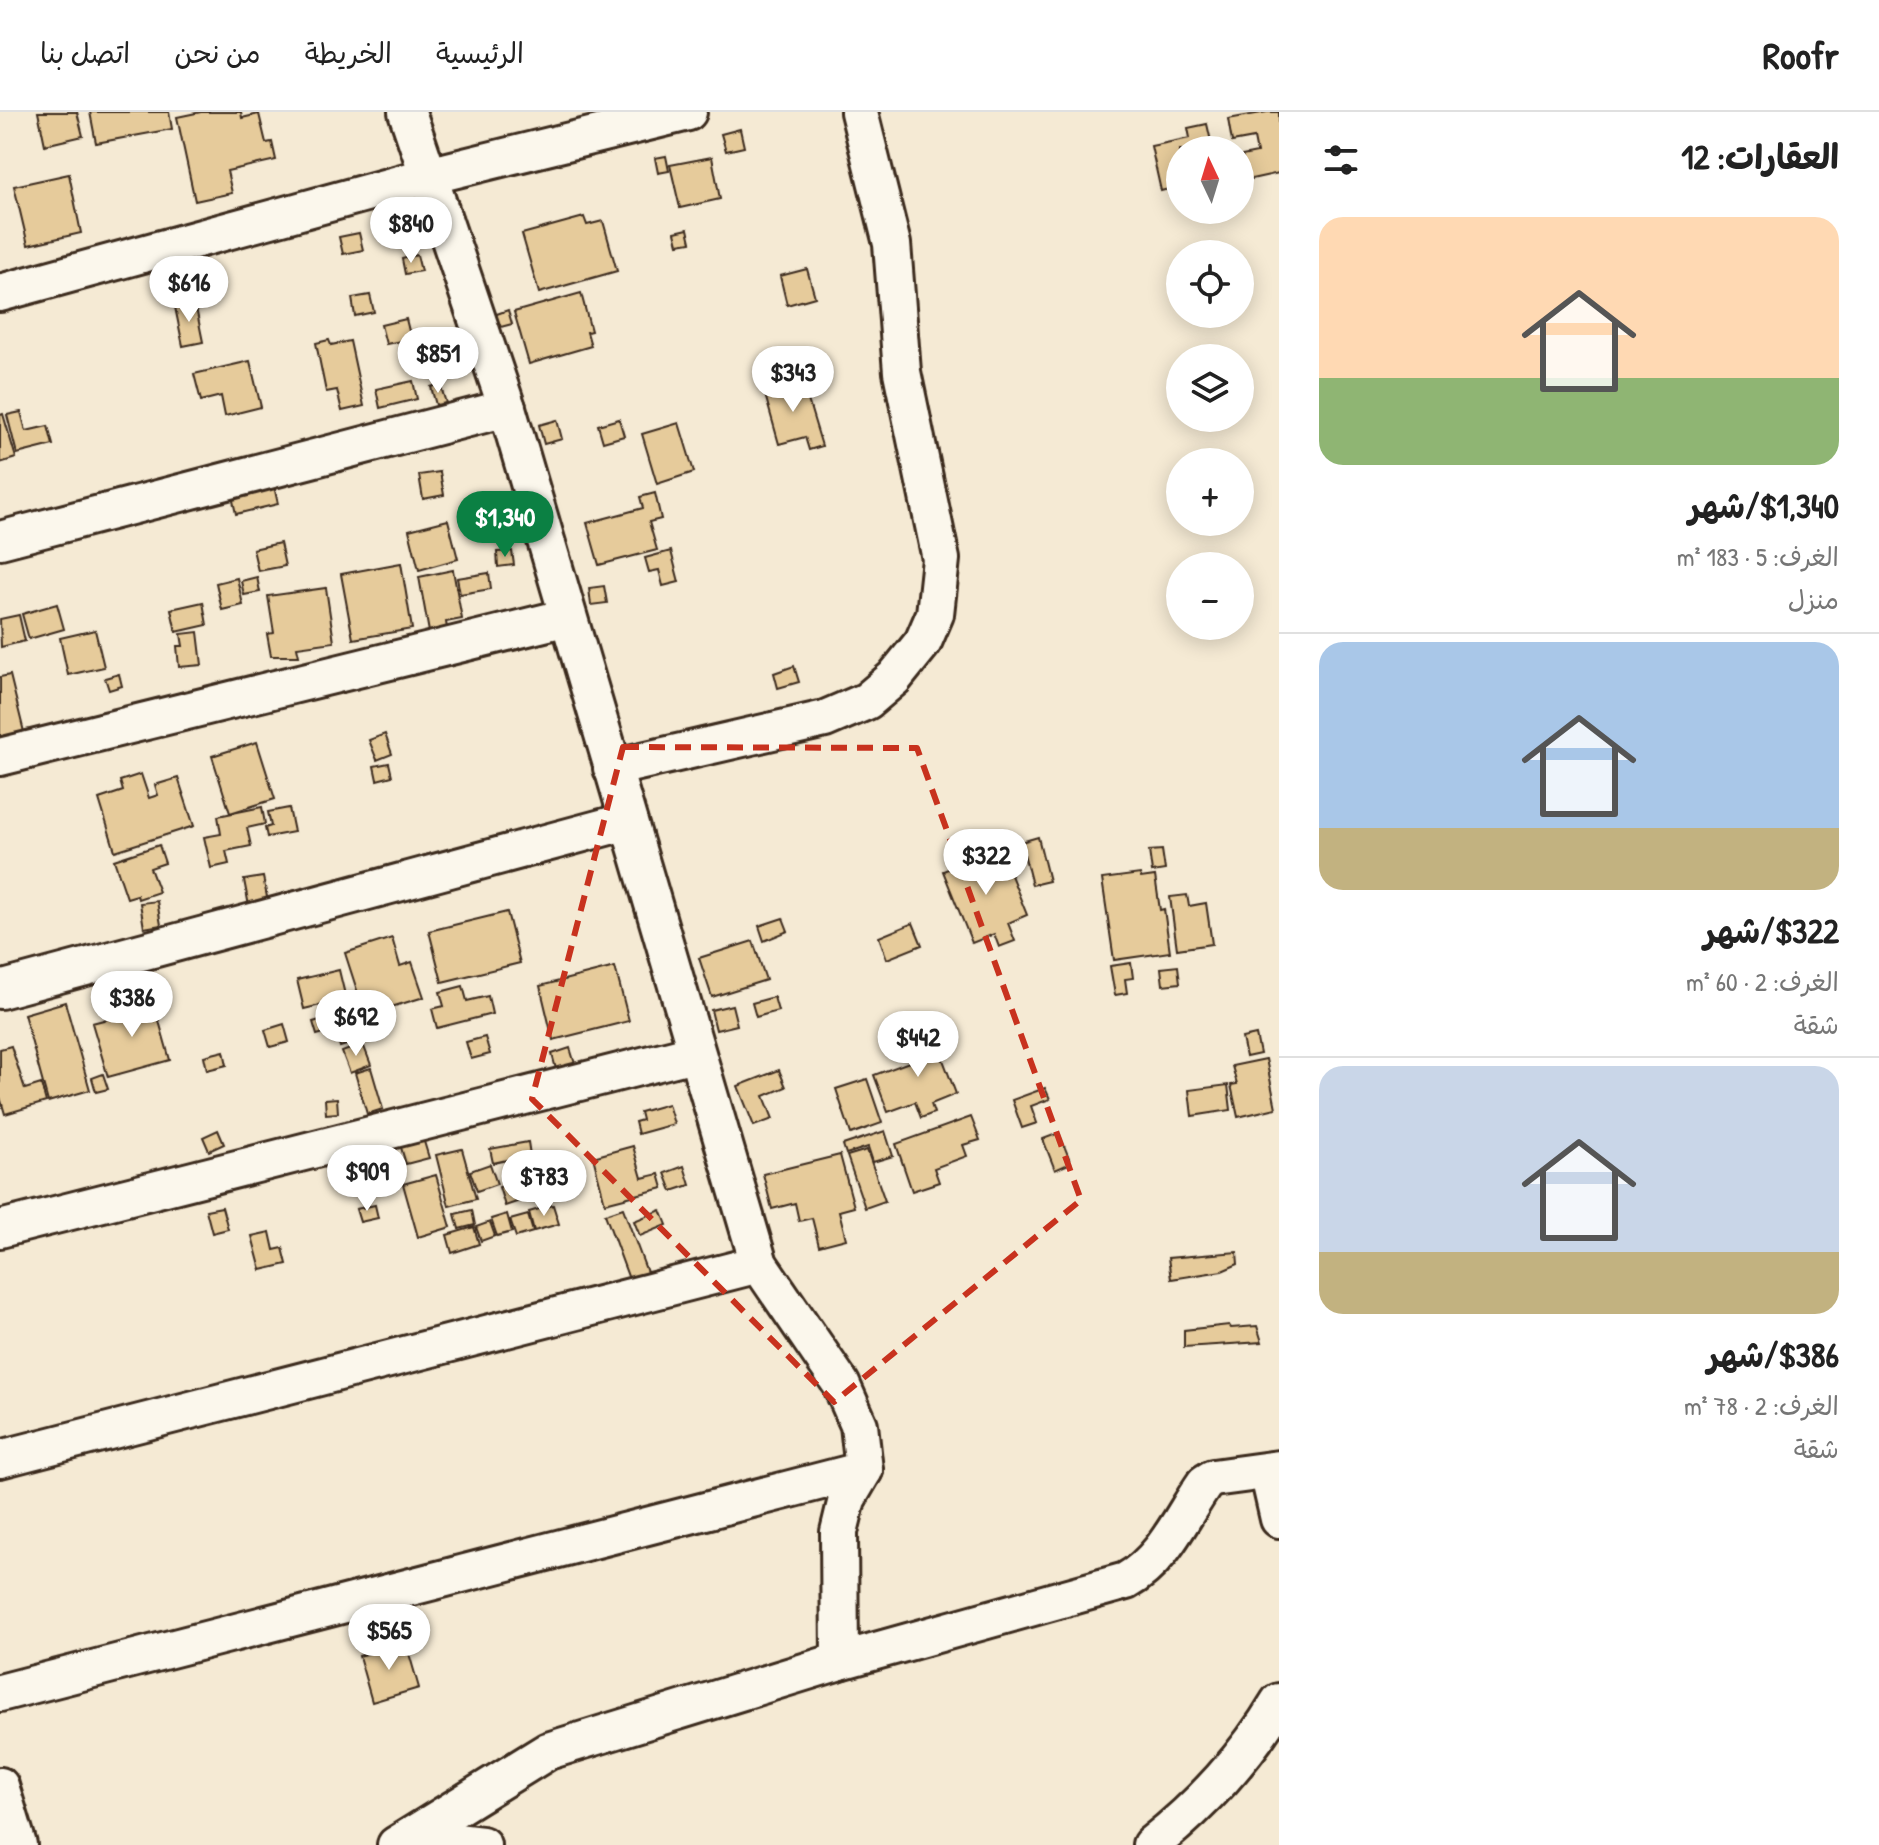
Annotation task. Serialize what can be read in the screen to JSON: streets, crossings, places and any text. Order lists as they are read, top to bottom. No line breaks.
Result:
{"north":"top","page":{"header":"Roofr","nav":["الرئيسية","الخريطة","من نحن","اتصل بنا"],"heading":"العقارات: 12","map_buttons":["+","−"],"price":["$840","$616","$851","$343","$1,340","$322","$386","$692","$442","$909","$783","$565"],"list":[{"name":"$1,340/شهر","note":"الغرف: 5 · 183 m² · منزل"},{"name":"$322/شهر","note":"الغرف: 2 · 60 m² · شقة"},{"name":"$386/شهر","note":"الغرف: 2 · 78 m² · شقة"}]}}
